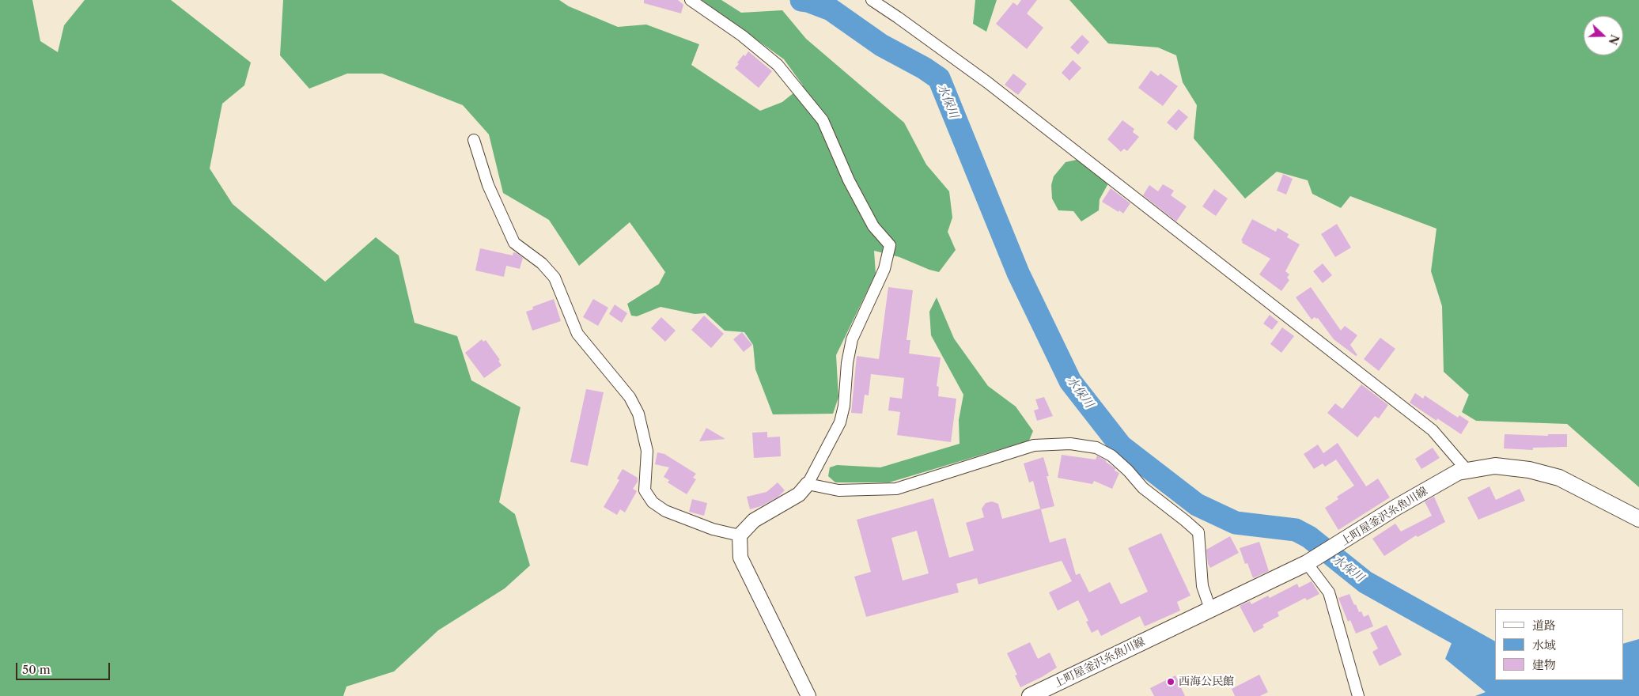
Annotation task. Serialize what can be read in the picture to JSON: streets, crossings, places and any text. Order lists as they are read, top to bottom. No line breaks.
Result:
{"streets":{"main road":["上町屋釜沢糸魚川線"]},"water":["水保川"],"places":["西海公民館"],"legend":["道路","水域","建物"],"scale_bar":"50 m","north":"right"}
